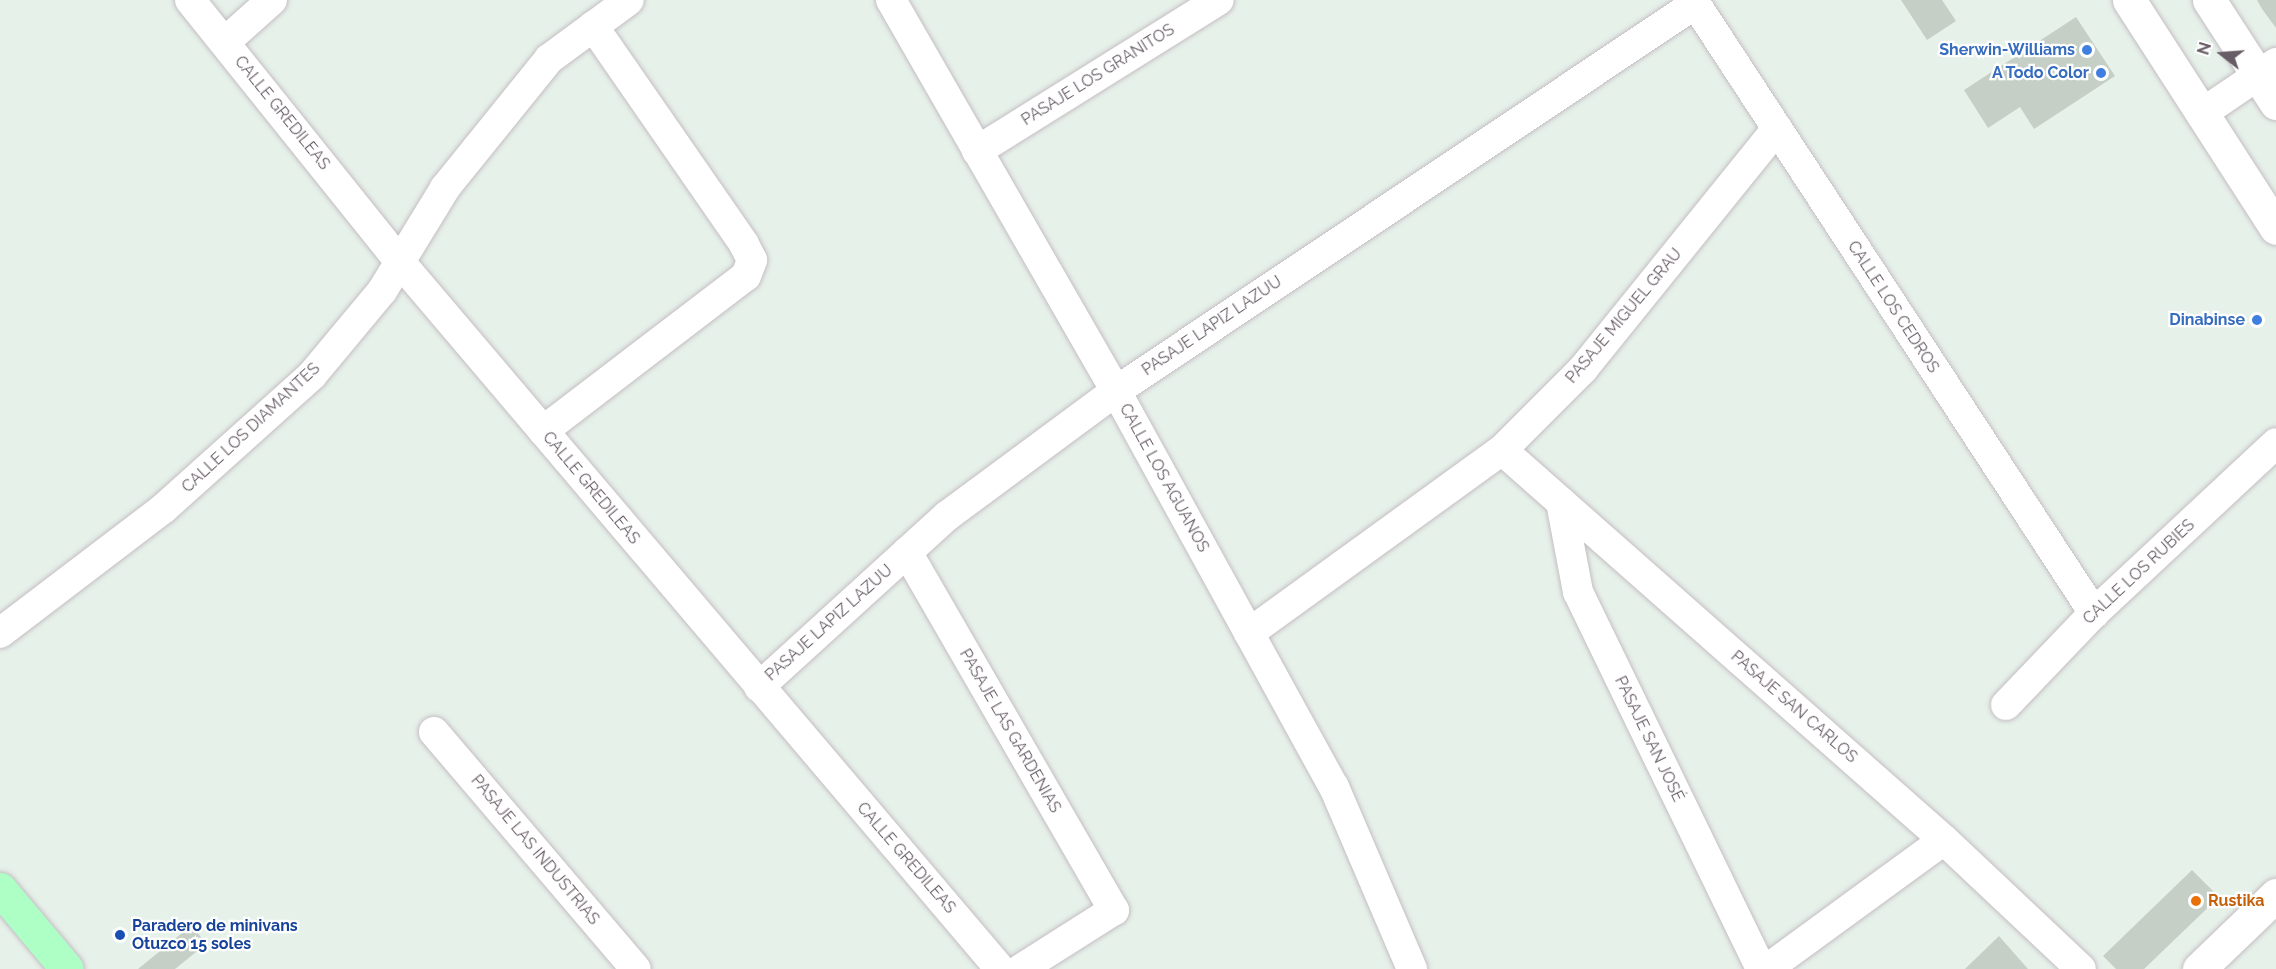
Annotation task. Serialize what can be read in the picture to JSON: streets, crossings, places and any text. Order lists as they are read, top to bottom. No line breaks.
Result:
{"streets":{"street":["PASAJE LOS GRANITOS","CALLE GREDILEAS","CALLE LOS CEDROS","PASAJE MIGUEL GRAU","PASAJE LAPIZ LAZUU","CALLE LOS DIAMANTES","CALLE LOS AGUANOS","CALLE LOS RUBIES","PASAJE SAN CARLOS","PASAJE LAS GARDENIAS","PASAJE SAN JOSÉ","PASAJE LAS INDUSTRIAS"]},"crossings":[["PASAJE LOS GRANITOS","CALLE LOS AGUANOS"],["CALLE GREDILEAS","PASAJE LAPIZ LAZUU"],["CALLE GREDILEAS","CALLE LOS DIAMANTES"],["CALLE LOS CEDROS","PASAJE MIGUEL GRAU"],["CALLE LOS CEDROS","PASAJE LAPIZ LAZUU"],["CALLE LOS CEDROS","CALLE LOS RUBIES"],["PASAJE MIGUEL GRAU","CALLE LOS AGUANOS"],["PASAJE MIGUEL GRAU","PASAJE SAN CARLOS"],["PASAJE LAPIZ LAZUU","CALLE LOS AGUANOS"],["PASAJE LAPIZ LAZUU","PASAJE LAS GARDENIAS"],["PASAJE SAN CARLOS","PASAJE SAN JOSÉ"]],"places":["Sherwin-Williams","A Todo Color","Dinabinse","Rustika","Paradero de minivans Otuzco 15 soles"],"north":"left"}
